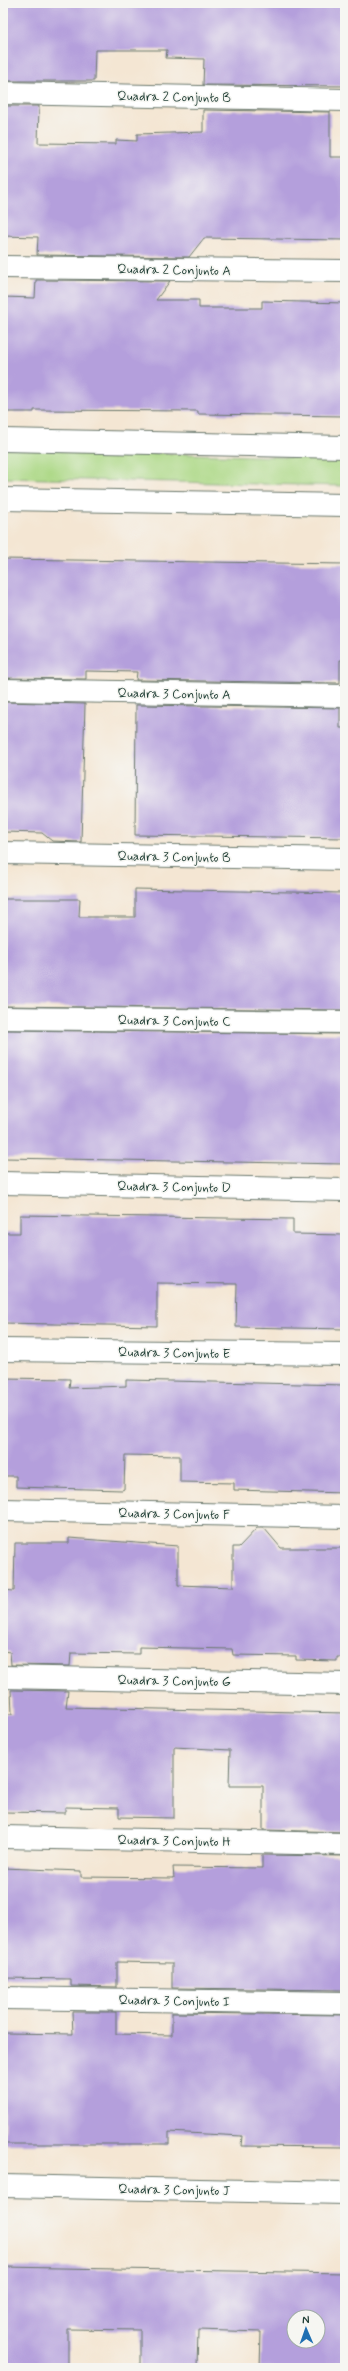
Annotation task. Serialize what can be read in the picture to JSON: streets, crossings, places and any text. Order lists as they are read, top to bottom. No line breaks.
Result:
{"streets":{"street":["Quadra 2 Conjunto B","Quadra 2 Conjunto A","Quadra 3 Conjunto A","Quadra 3 Conjunto B","Quadra 3 Conjunto C","Quadra 3 Conjunto D","Quadra 3 Conjunto E","Quadra 3 Conjunto F","Quadra 3 Conjunto G","Quadra 3 Conjunto H","Quadra 3 Conjunto I","Quadra 3 Conjunto J"]},"north":"top"}
